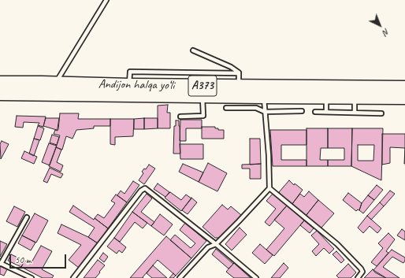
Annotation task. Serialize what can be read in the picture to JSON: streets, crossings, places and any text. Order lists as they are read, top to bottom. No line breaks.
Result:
{"streets":{"highway":["Andijon halqa yo‘li","A373"]},"scale_bar":"50 m","north":"bottom right"}
